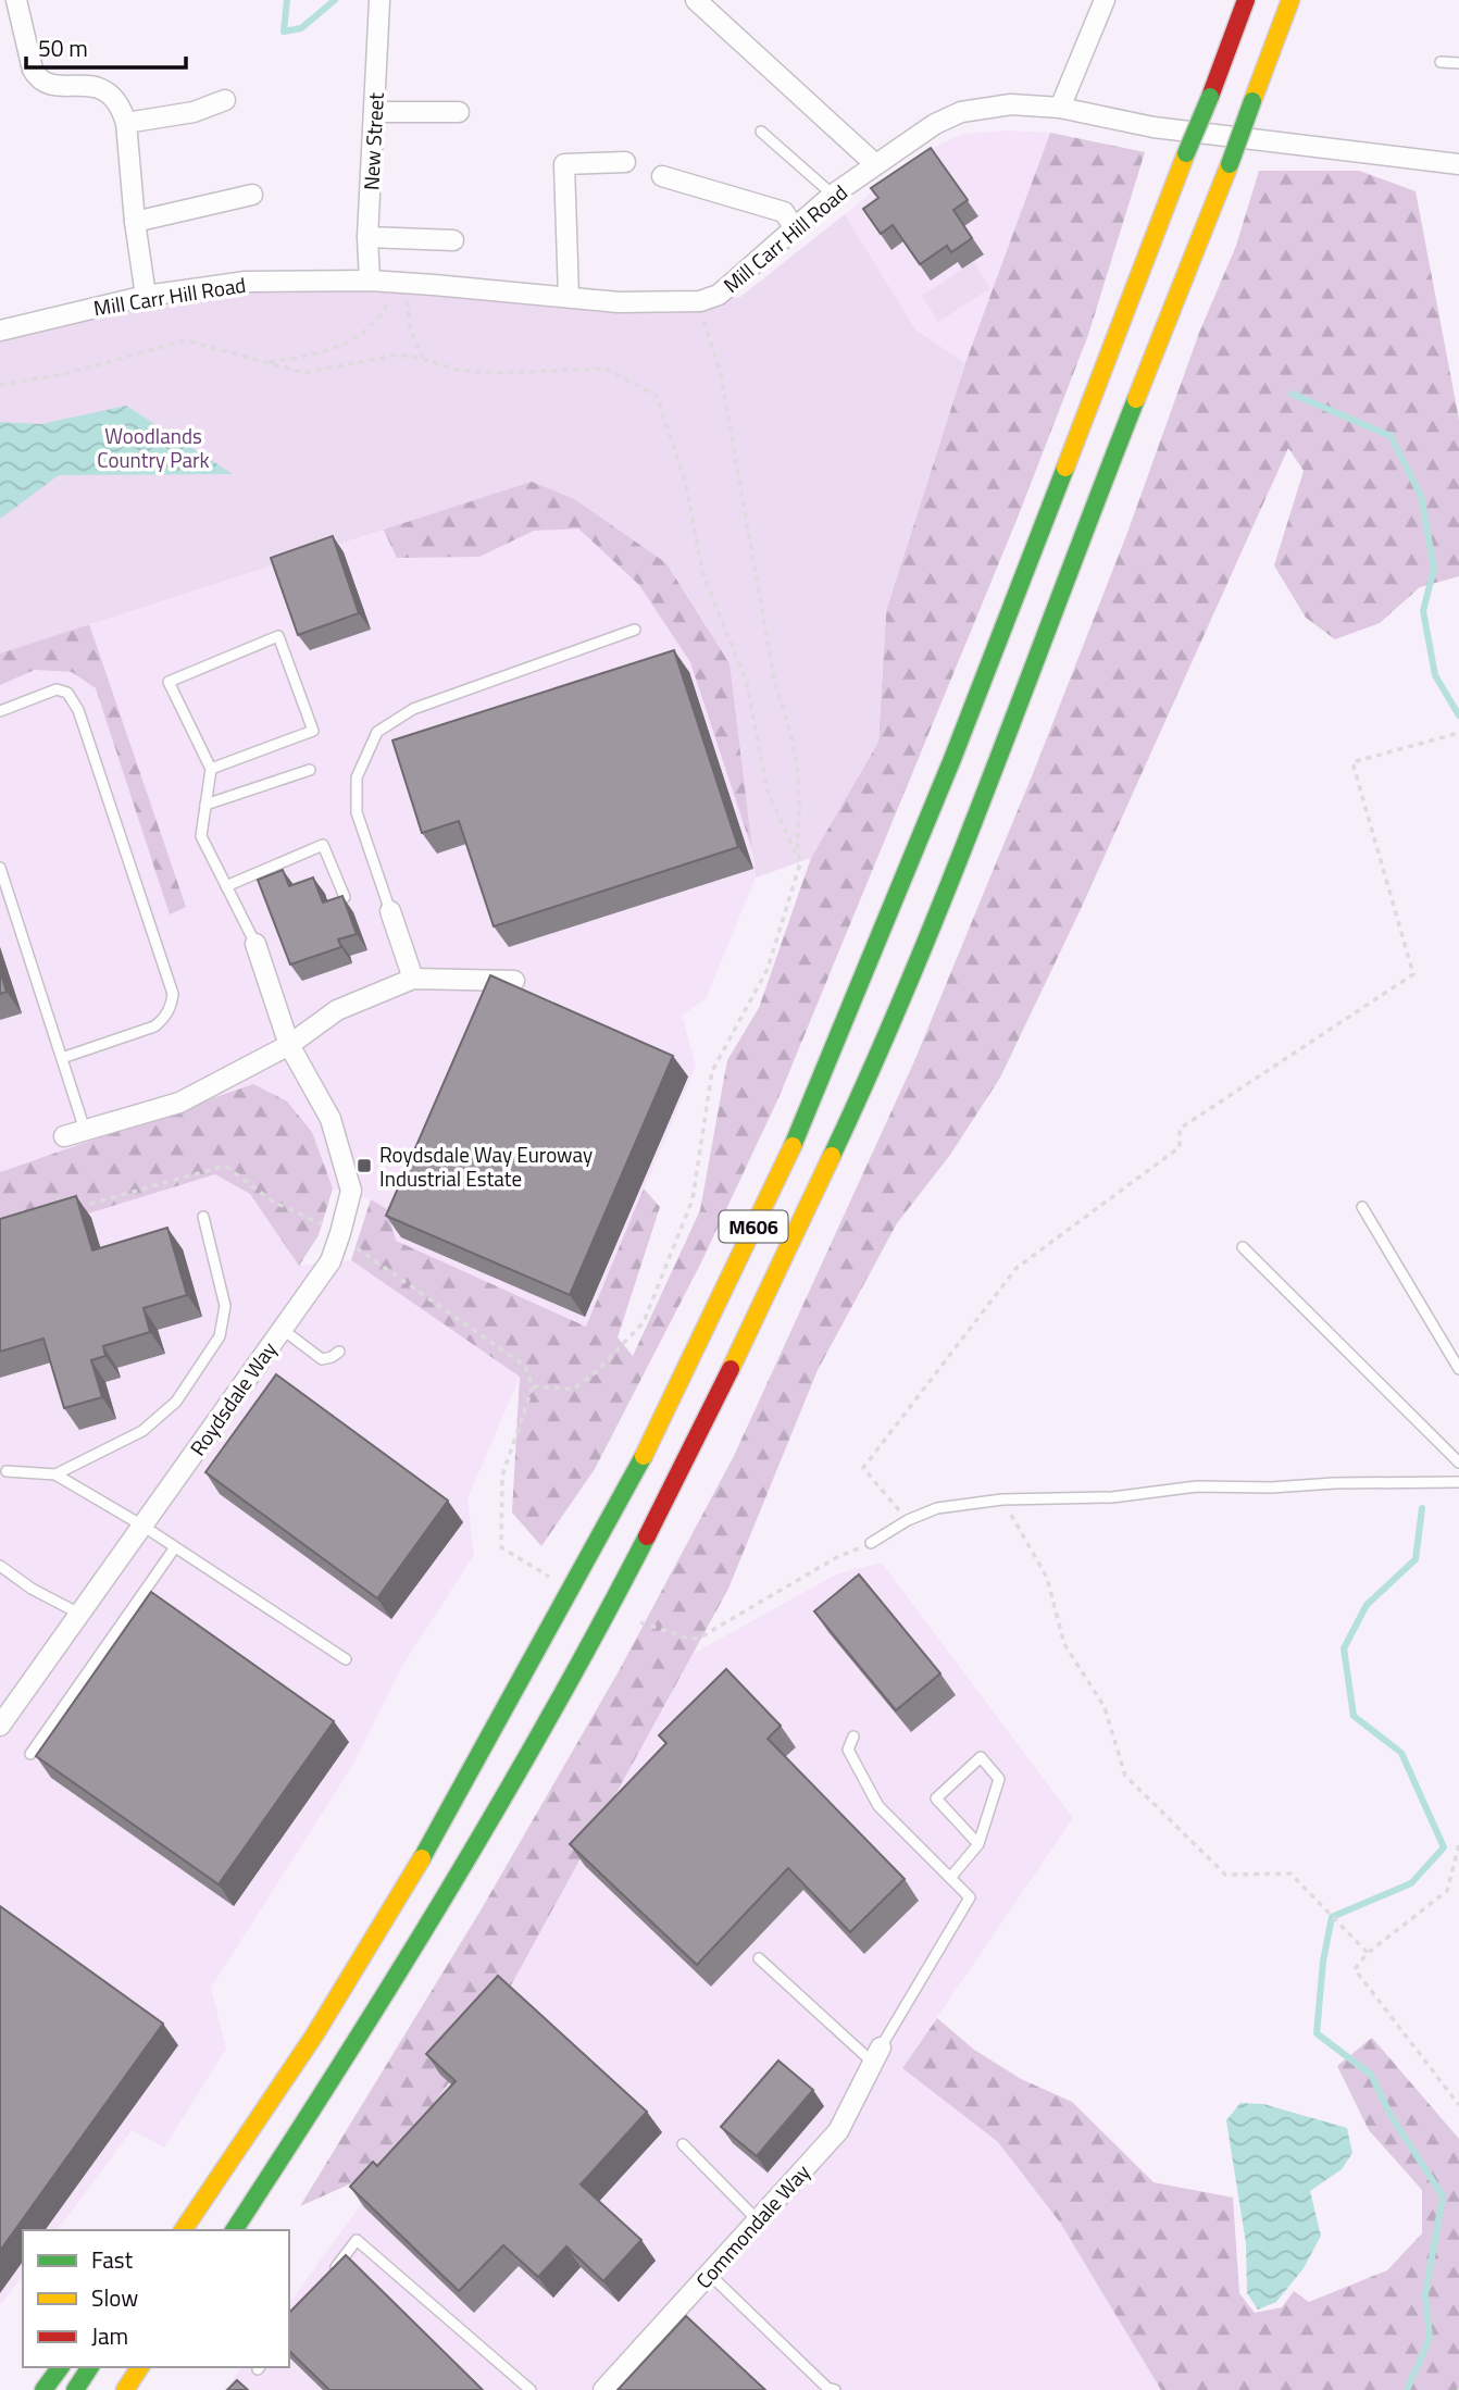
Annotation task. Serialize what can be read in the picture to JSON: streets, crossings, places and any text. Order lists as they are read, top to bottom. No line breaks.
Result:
{"streets":{"highway":["M606"],"street":["New Street","Mill Carr Hill Road","Roydsdale Way","Commondale Way"]},"crossings":[["New Street","Mill Carr Hill Road"]],"parks":["Woodlands Country Park"],"places":{"transit":["Roydsdale Way Euroway Industrial Estate"]},"legend":["Fast","Slow","Jam"],"scale_bar":"50 m"}
